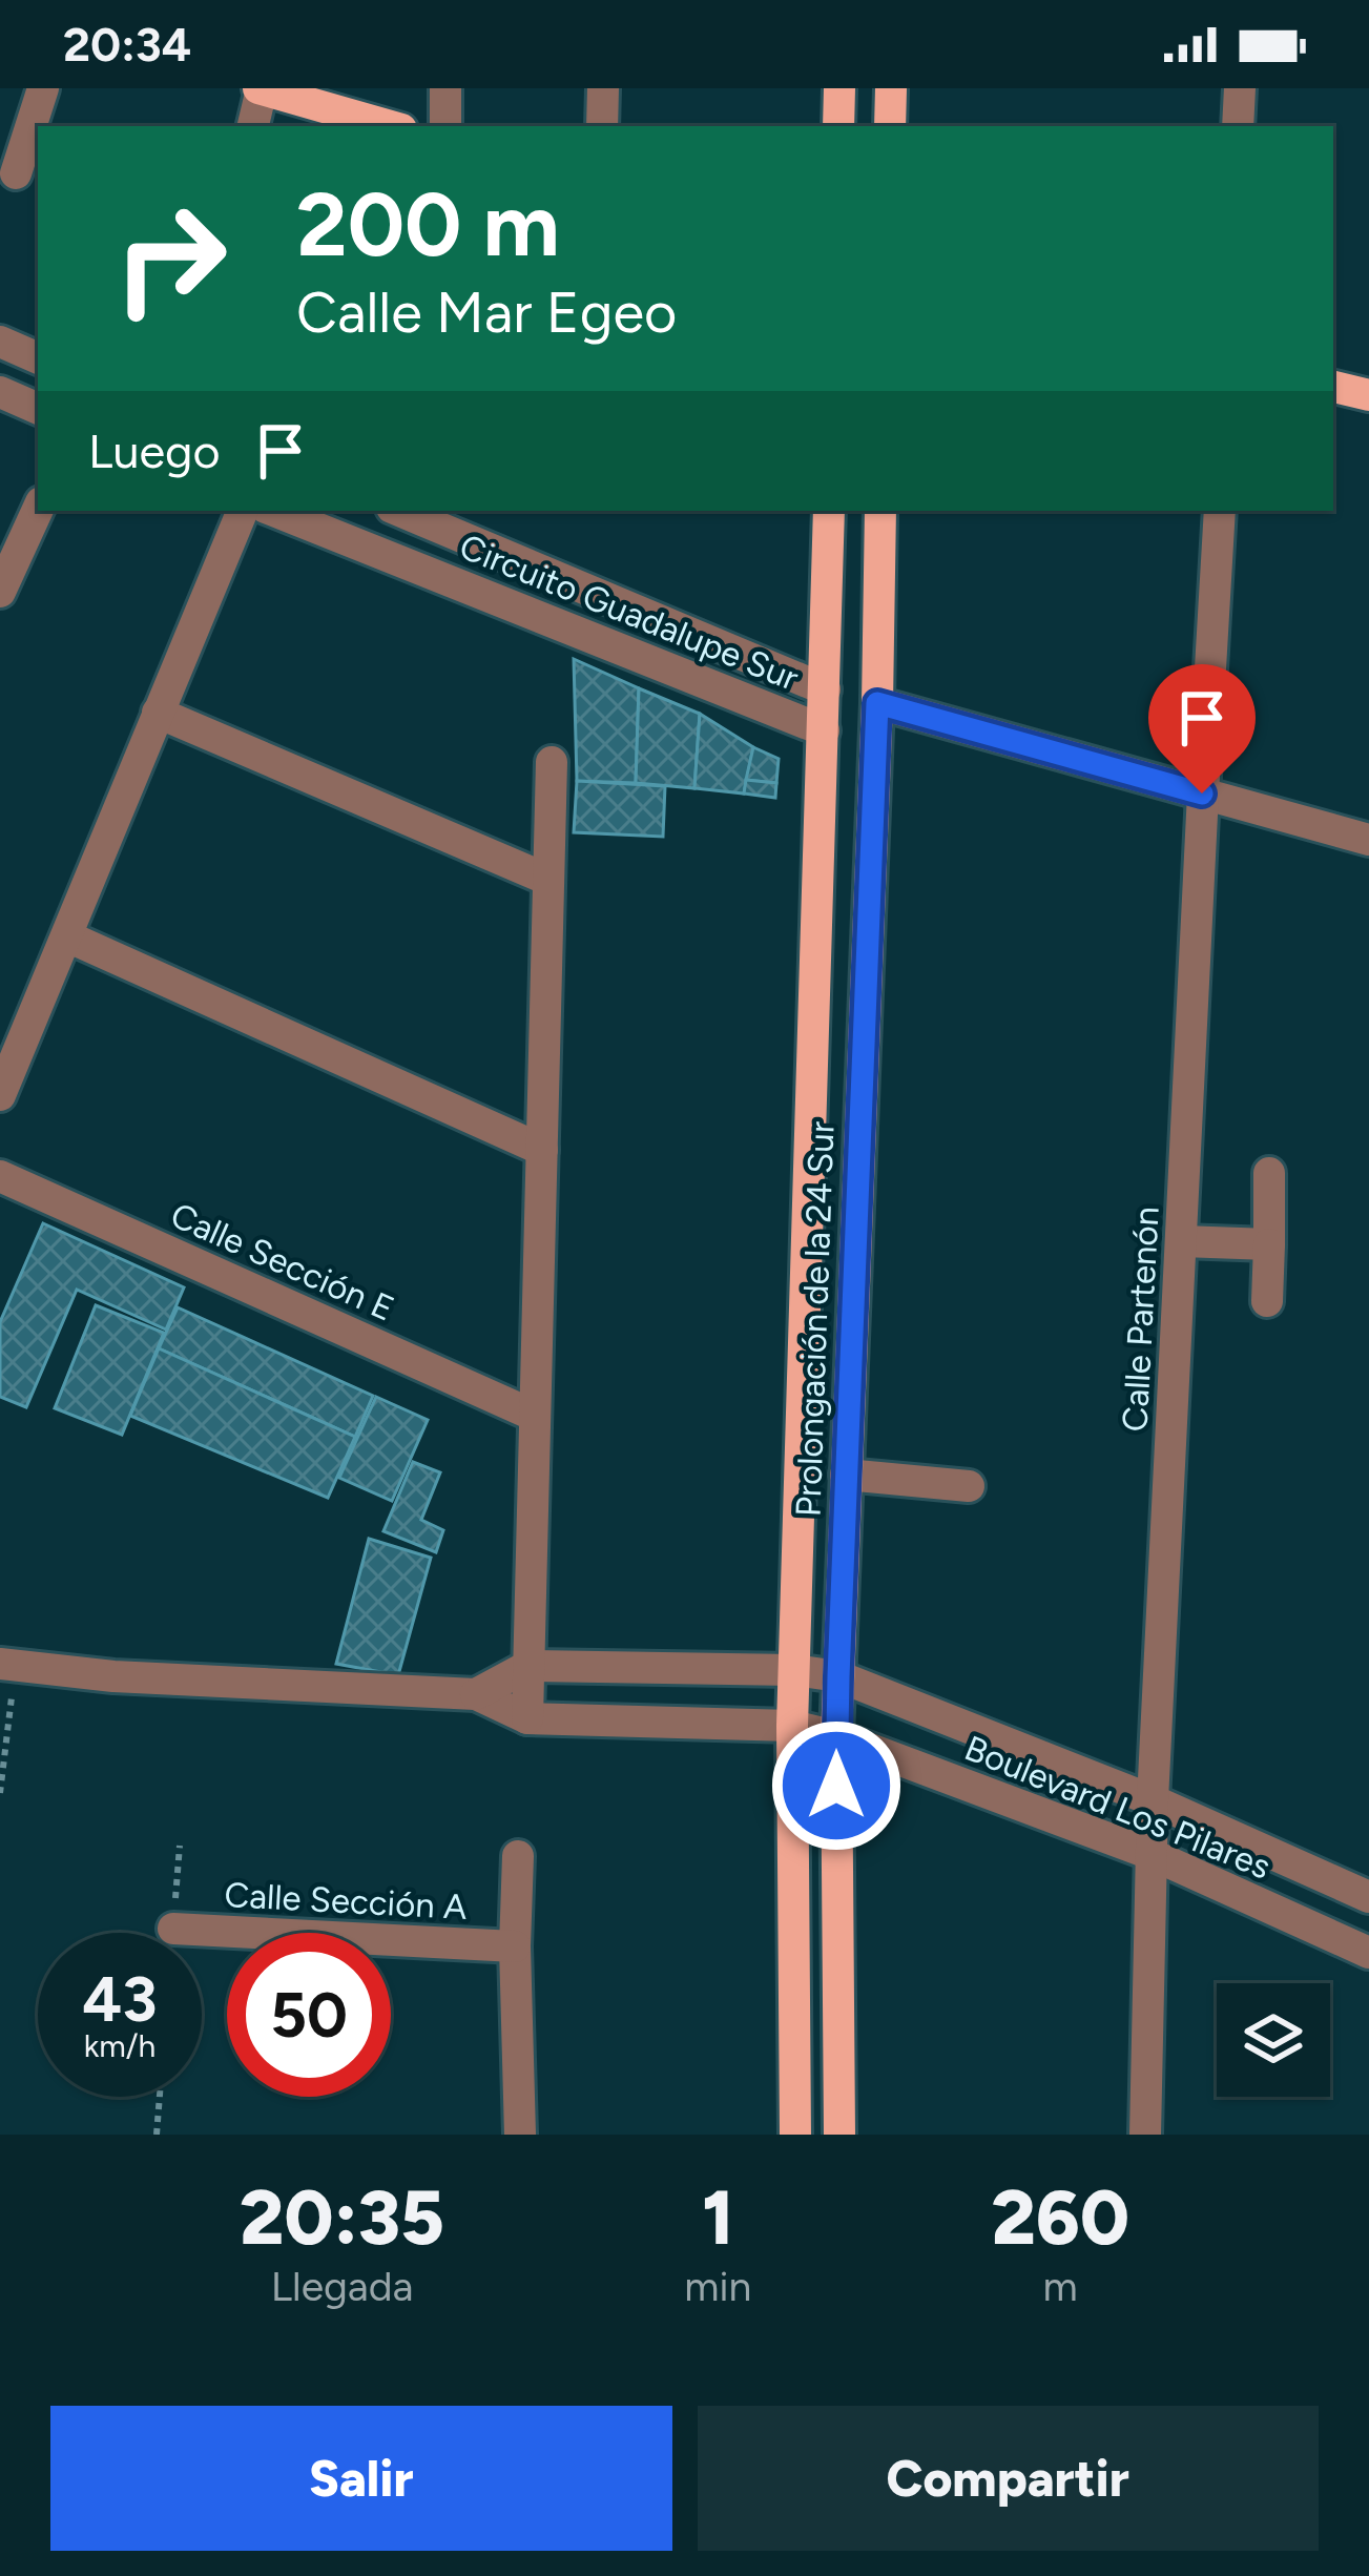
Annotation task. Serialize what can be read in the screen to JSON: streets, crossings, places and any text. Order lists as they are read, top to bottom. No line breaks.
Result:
{"streets":{"main road":["Prolongación de la 24 Sur"],"street":["Circuito Guadalupe Sur","Calle Sección E","Calle Partenón","Boulevard Los Pilares","Calle Sección A"]},"crossings":[["Circuito Guadalupe Sur","Prolongación de la 24 Sur"],["Prolongación de la 24 Sur","Boulevard Los Pilares"],["Calle Partenón","Boulevard Los Pilares"]],"page":{"status":"20:34","turn":["200 m","Calle Mar Egeo"],"then":"Luego","speed":"43 km/h","limit":"50","eta":["20:35","Llegada","1","min","260","m"],"buttons":["Salir","Compartir"]}}
